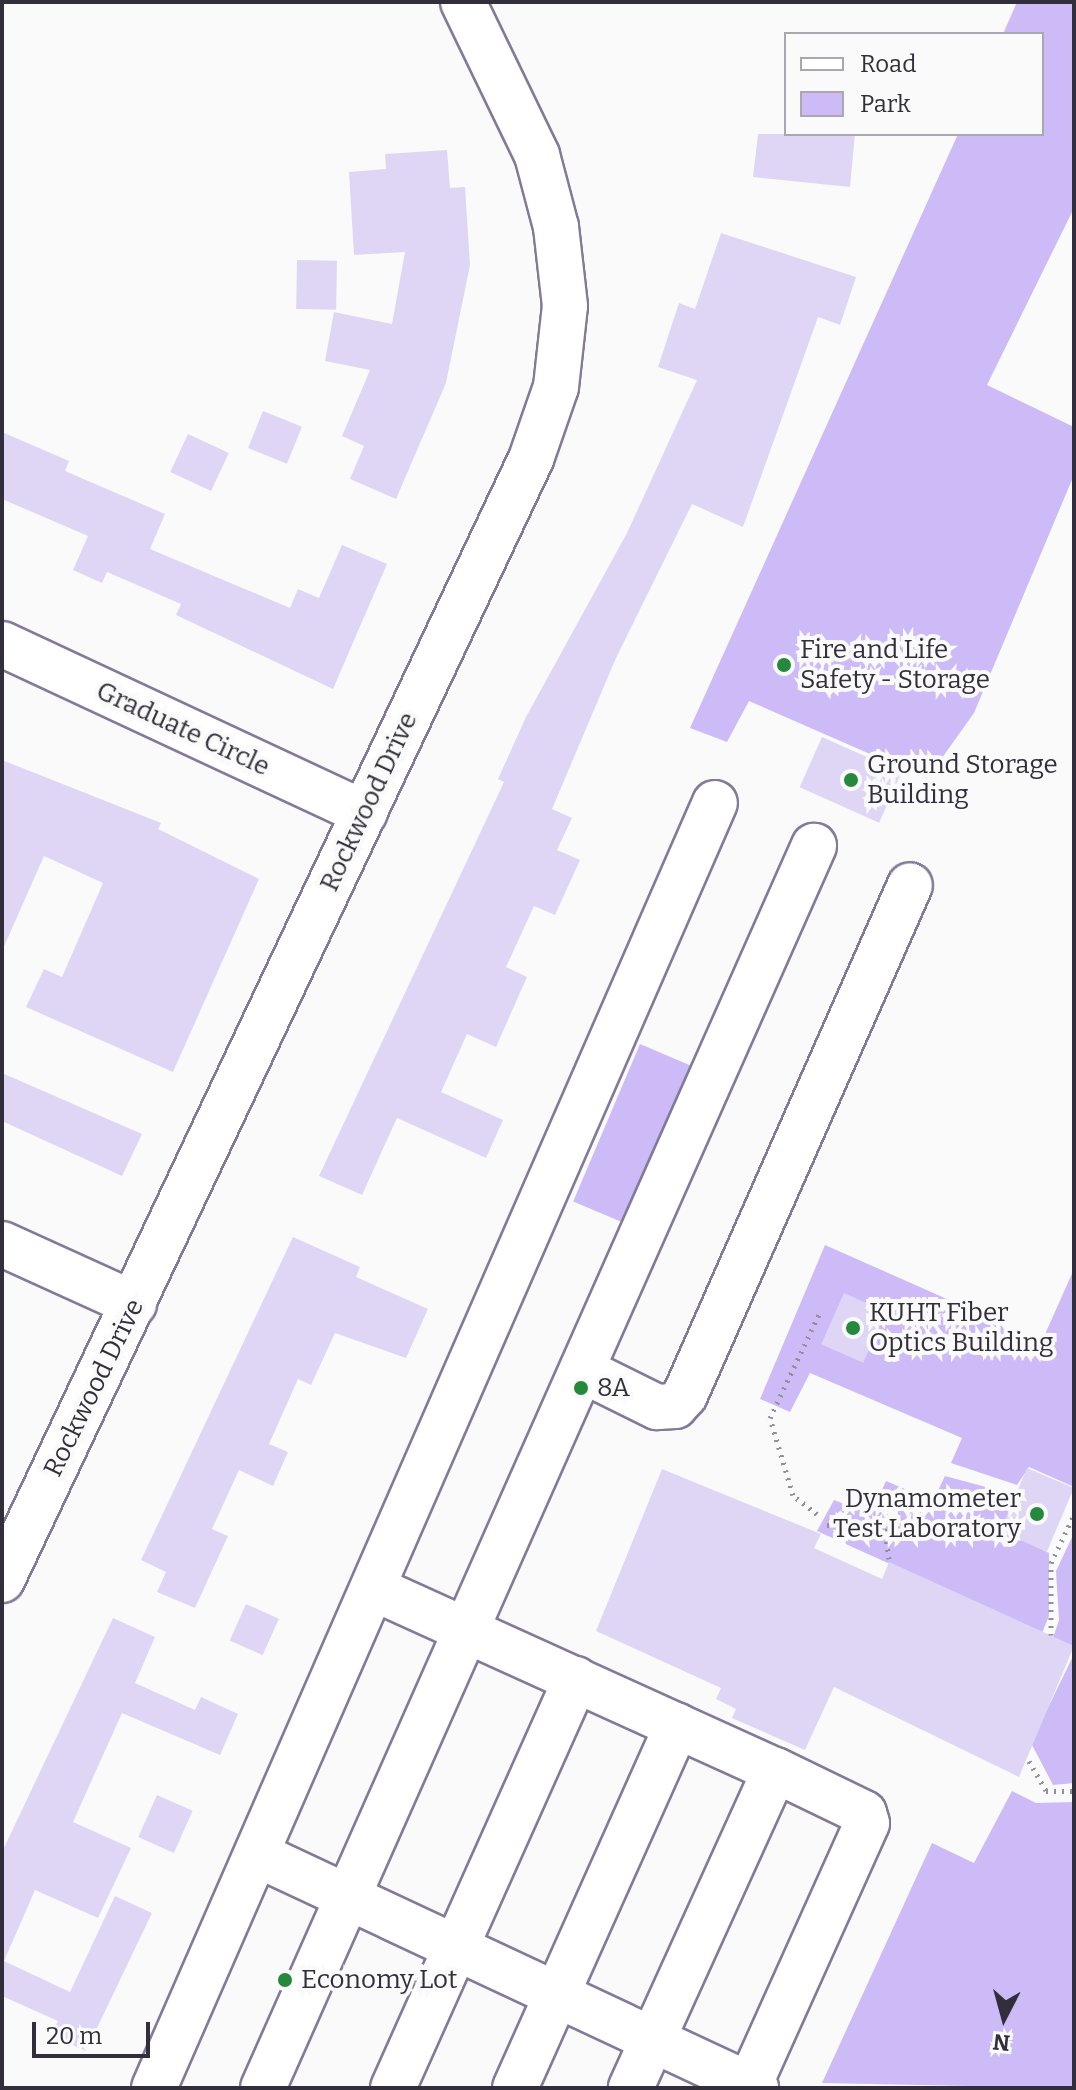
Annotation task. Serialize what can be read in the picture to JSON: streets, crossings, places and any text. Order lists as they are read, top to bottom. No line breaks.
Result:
{"streets":{"street":["Graduate Circle","Rockwood Drive"]},"crossings":[["Graduate Circle","Rockwood Drive"]],"places":["Fire and Life Safety - Storage","Ground Storage Building","KUHT Fiber Optics Building","8A","Dynamometer Test Laboratory","Economy Lot"],"legend":["Road","Park"],"scale_bar":"20 m","north":"bottom"}
